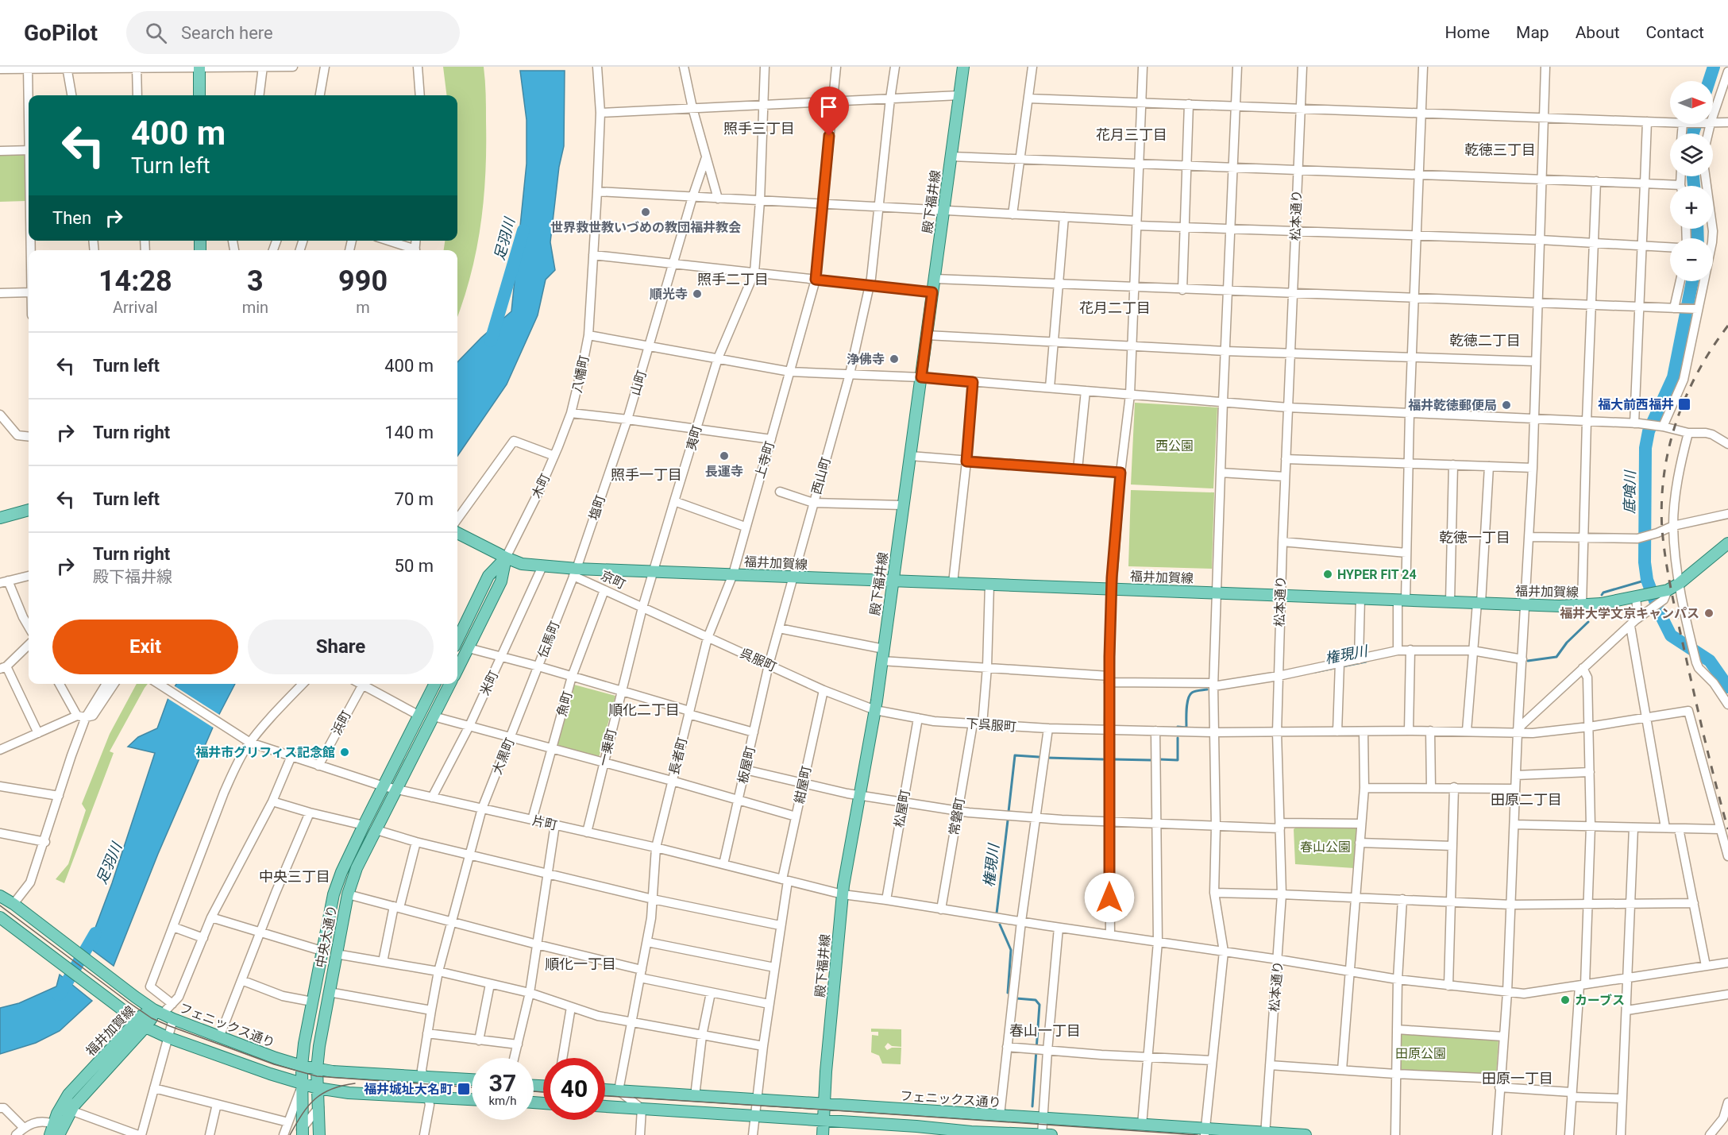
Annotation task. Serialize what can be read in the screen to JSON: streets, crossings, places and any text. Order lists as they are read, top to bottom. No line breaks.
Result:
{"streets":{"main road":["殿下福井線","福井加賀線","京町","中央大通り","フェニックス通り"],"street":["松本通り","八幡町","山町","夷町","上寺町","西山町","木町","塩町","伝馬町","呉服町","米町","魚町","浜町","下呉服町","一乗町","大黒町","長者町","板屋町","紺屋町","松屋町","常磐町","片町"]},"crossings":[["殿下福井線","福井加賀線"],["殿下福井線","呉服町"],["殿下福井線","片町"],["殿下福井線","フェニックス通り"],["松本通り","福井加賀線"],["松本通り","下呉服町"],["松本通り","片町"],["松本通り","フェニックス通り"],["八幡町","木町"],["山町","塩町"],["夷町","福井加賀線"],["夷町","京町"],["夷町","呉服町"],["夷町","一乗町"],["上寺町","福井加賀線"],["上寺町","呉服町"],["上寺町","長者町"],["西山町","福井加賀線"],["西山町","呉服町"],["西山町","板屋町"],["木町","京町"],["塩町","福井加賀線"],["塩町","京町"],["塩町","伝馬町"],["福井加賀線","京町"],["福井加賀線","伝馬町"],["福井加賀線","常磐町"],["福井加賀線","フェニックス通り"],["京町","伝馬町"],["京町","呉服町"],["京町","米町"],["京町","魚町"],["京町","一乗町"],["伝馬町","大黒町"],["呉服町","下呉服町"],["呉服町","一乗町"],["呉服町","長者町"],["呉服町","板屋町"],["呉服町","紺屋町"],["呉服町","松屋町"],["米町","片町"],["魚町","片町"],["浜町","片町"],["下呉服町","松屋町"],["下呉服町","常磐町"],["一乗町","片町"],["大黒町","片町"],["大黒町","フェニックス通り"],["長者町","片町"],["長者町","フェニックス通り"],["板屋町","片町"],["紺屋町","片町"],["紺屋町","フェニックス通り"],["松屋町","片町"],["常磐町","片町"],["片町","中央大通り"],["中央大通り","フェニックス通り"]],"districts":["照手三丁目","花月三丁目","乾徳三丁目","照手二丁目","花月二丁目","乾徳二丁目","照手一丁目","乾徳一丁目","順化二丁目","田原二丁目","中央三丁目","順化一丁目","春山一丁目","田原一丁目"],"water":["足羽川","底喰川","権現川"],"parks":["西公園","春山公園","田原公園"],"places":{"other":["世界救世教いづめの教団福井教会","順光寺","浄佛寺","福井乾徳郵便局","長運寺","HYPER FIT 24","福井大学文京キャンパス","福井市グリフィス記念館","カーブス"],"transit":["福大前西福井","福井城址大名町"]},"north":"right","page":{"header":"GoPilot","search":"Search here","nav":["Home","Map","About","Contact"],"map_buttons":["+","−"],"turn":["400 m","Turn left"],"then":"Then","eta":["14:28","Arrival","3","min","990","m"],"list":[{"name":"Turn left","value":"400 m"},{"name":"Turn right","value":"140 m"},{"name":"Turn left","value":"70 m"},{"name":"Turn right","note":"殿下福井線","value":"50 m"}],"buttons":["Exit","Share"],"speed":"37 km/h","limit":"40"}}
